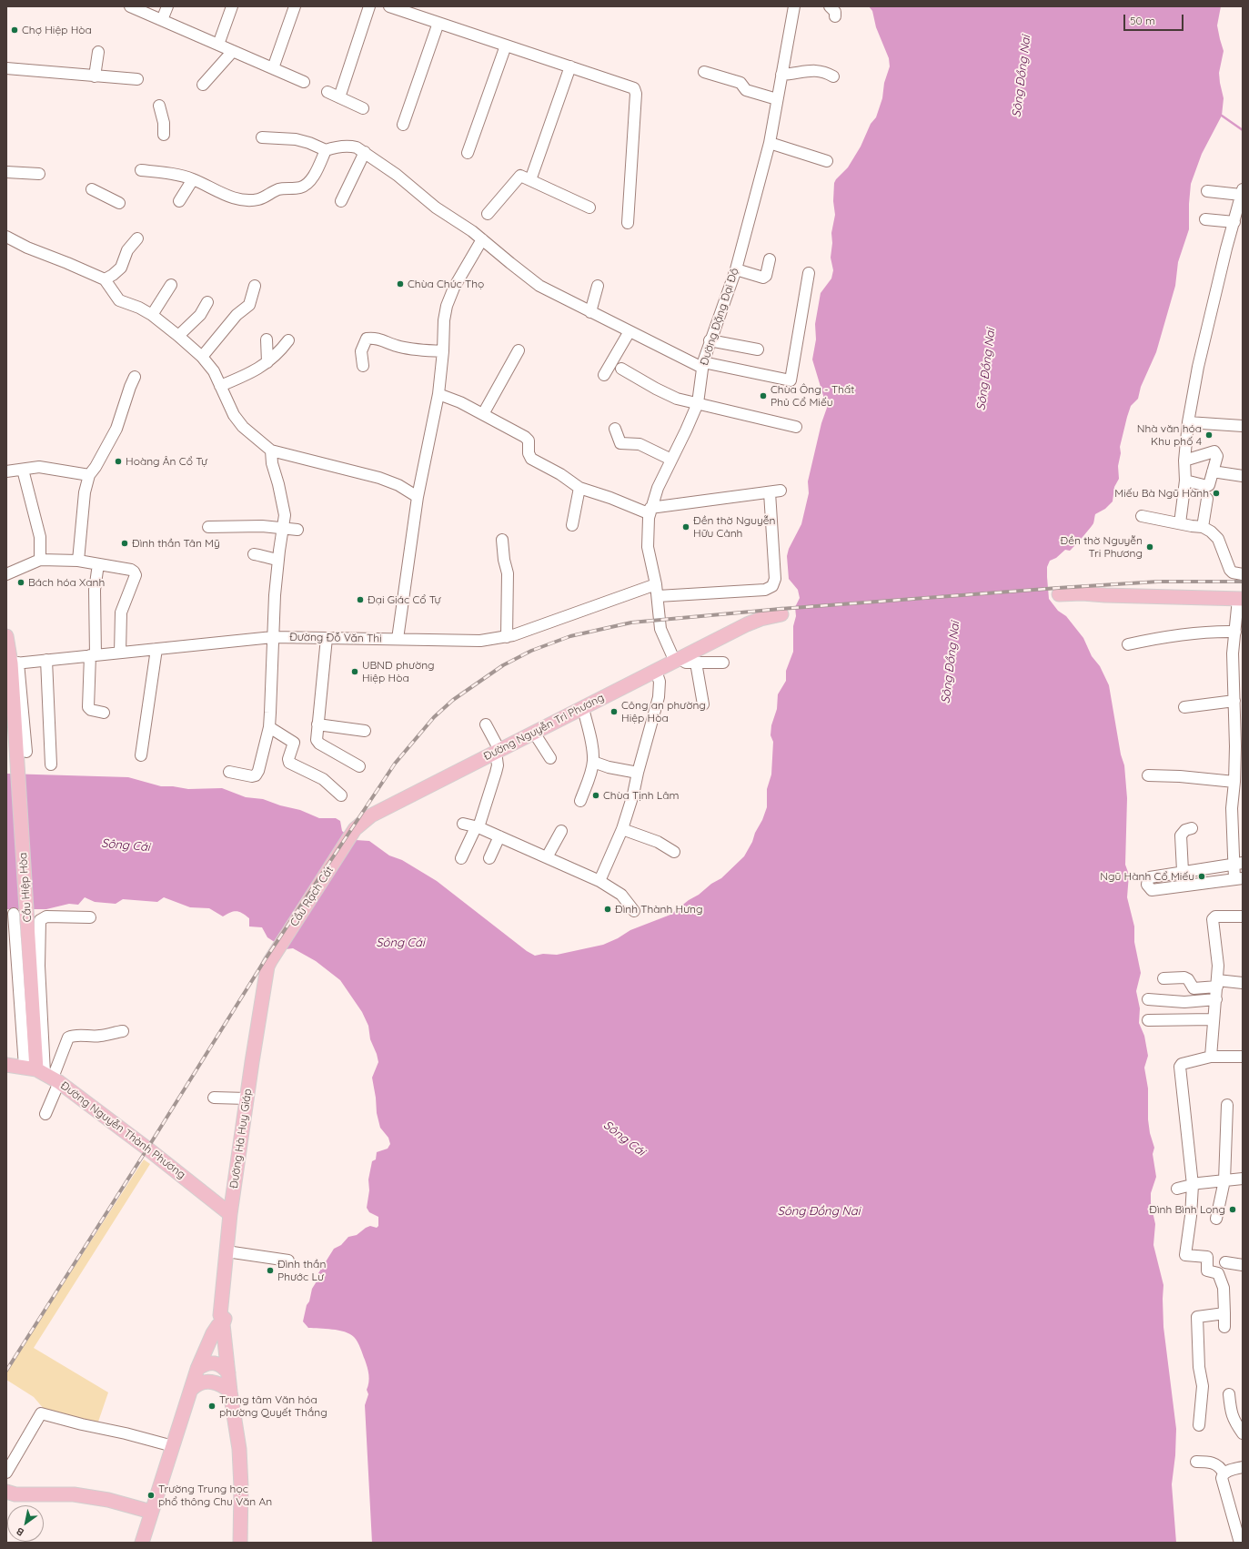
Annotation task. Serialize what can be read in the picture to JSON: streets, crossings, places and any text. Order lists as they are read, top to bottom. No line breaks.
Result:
{"streets":{"main road":["Đường Nguyễn Tri Phương","Cầu Hiệp Hòa","Cầu Rạch Cát","Đường Nguyễn Thành Phương","Đường Hà Huy Giáp"],"street":["Đường Đặng Đại Độ","Đường Đỗ Văn Thi"]},"crossings":[["Đường Đặng Đại Độ","Đường Đỗ Văn Thi"],["Đường Đặng Đại Độ","Đường Nguyễn Tri Phương"],["Đường Đỗ Văn Thi","Cầu Hiệp Hòa"],["Đường Nguyễn Tri Phương","Cầu Rạch Cát"],["Cầu Hiệp Hòa","Đường Nguyễn Thành Phương"],["Cầu Rạch Cát","Đường Hà Huy Giáp"],["Đường Nguyễn Thành Phương","Đường Hà Huy Giáp"]],"water":["Sông Đồng Nai","Sông Cái"],"places":["Chợ Hiệp Hòa","Chùa Chúc Thọ","Chùa Ông - Thất Phủ Cổ Miếu","Nhà văn hóa Khu phố 4","Hoàng Ân Cổ Tự","Miếu Bà Ngũ Hành","Đền thờ Nguyễn Hữu Cảnh","Đình thần Tân Mỹ","Đền thờ Nguyễn Tri Phương","Bách hóa Xanh","Đại Giác Cổ Tự","UBND phường Hiệp Hòa","Công an phường Hiệp Hòa","Chùa Tịnh Lâm","Ngũ Hành Cổ Miếu","Đình Thành Hưng","Đình Bình Long","Đình thần Phước Lư","Trung tâm Văn hóa phường Quyết Thắng","Trường Trung học phổ thông Chu Văn An"],"scale_bar":"50 m","north":"bottom left"}
